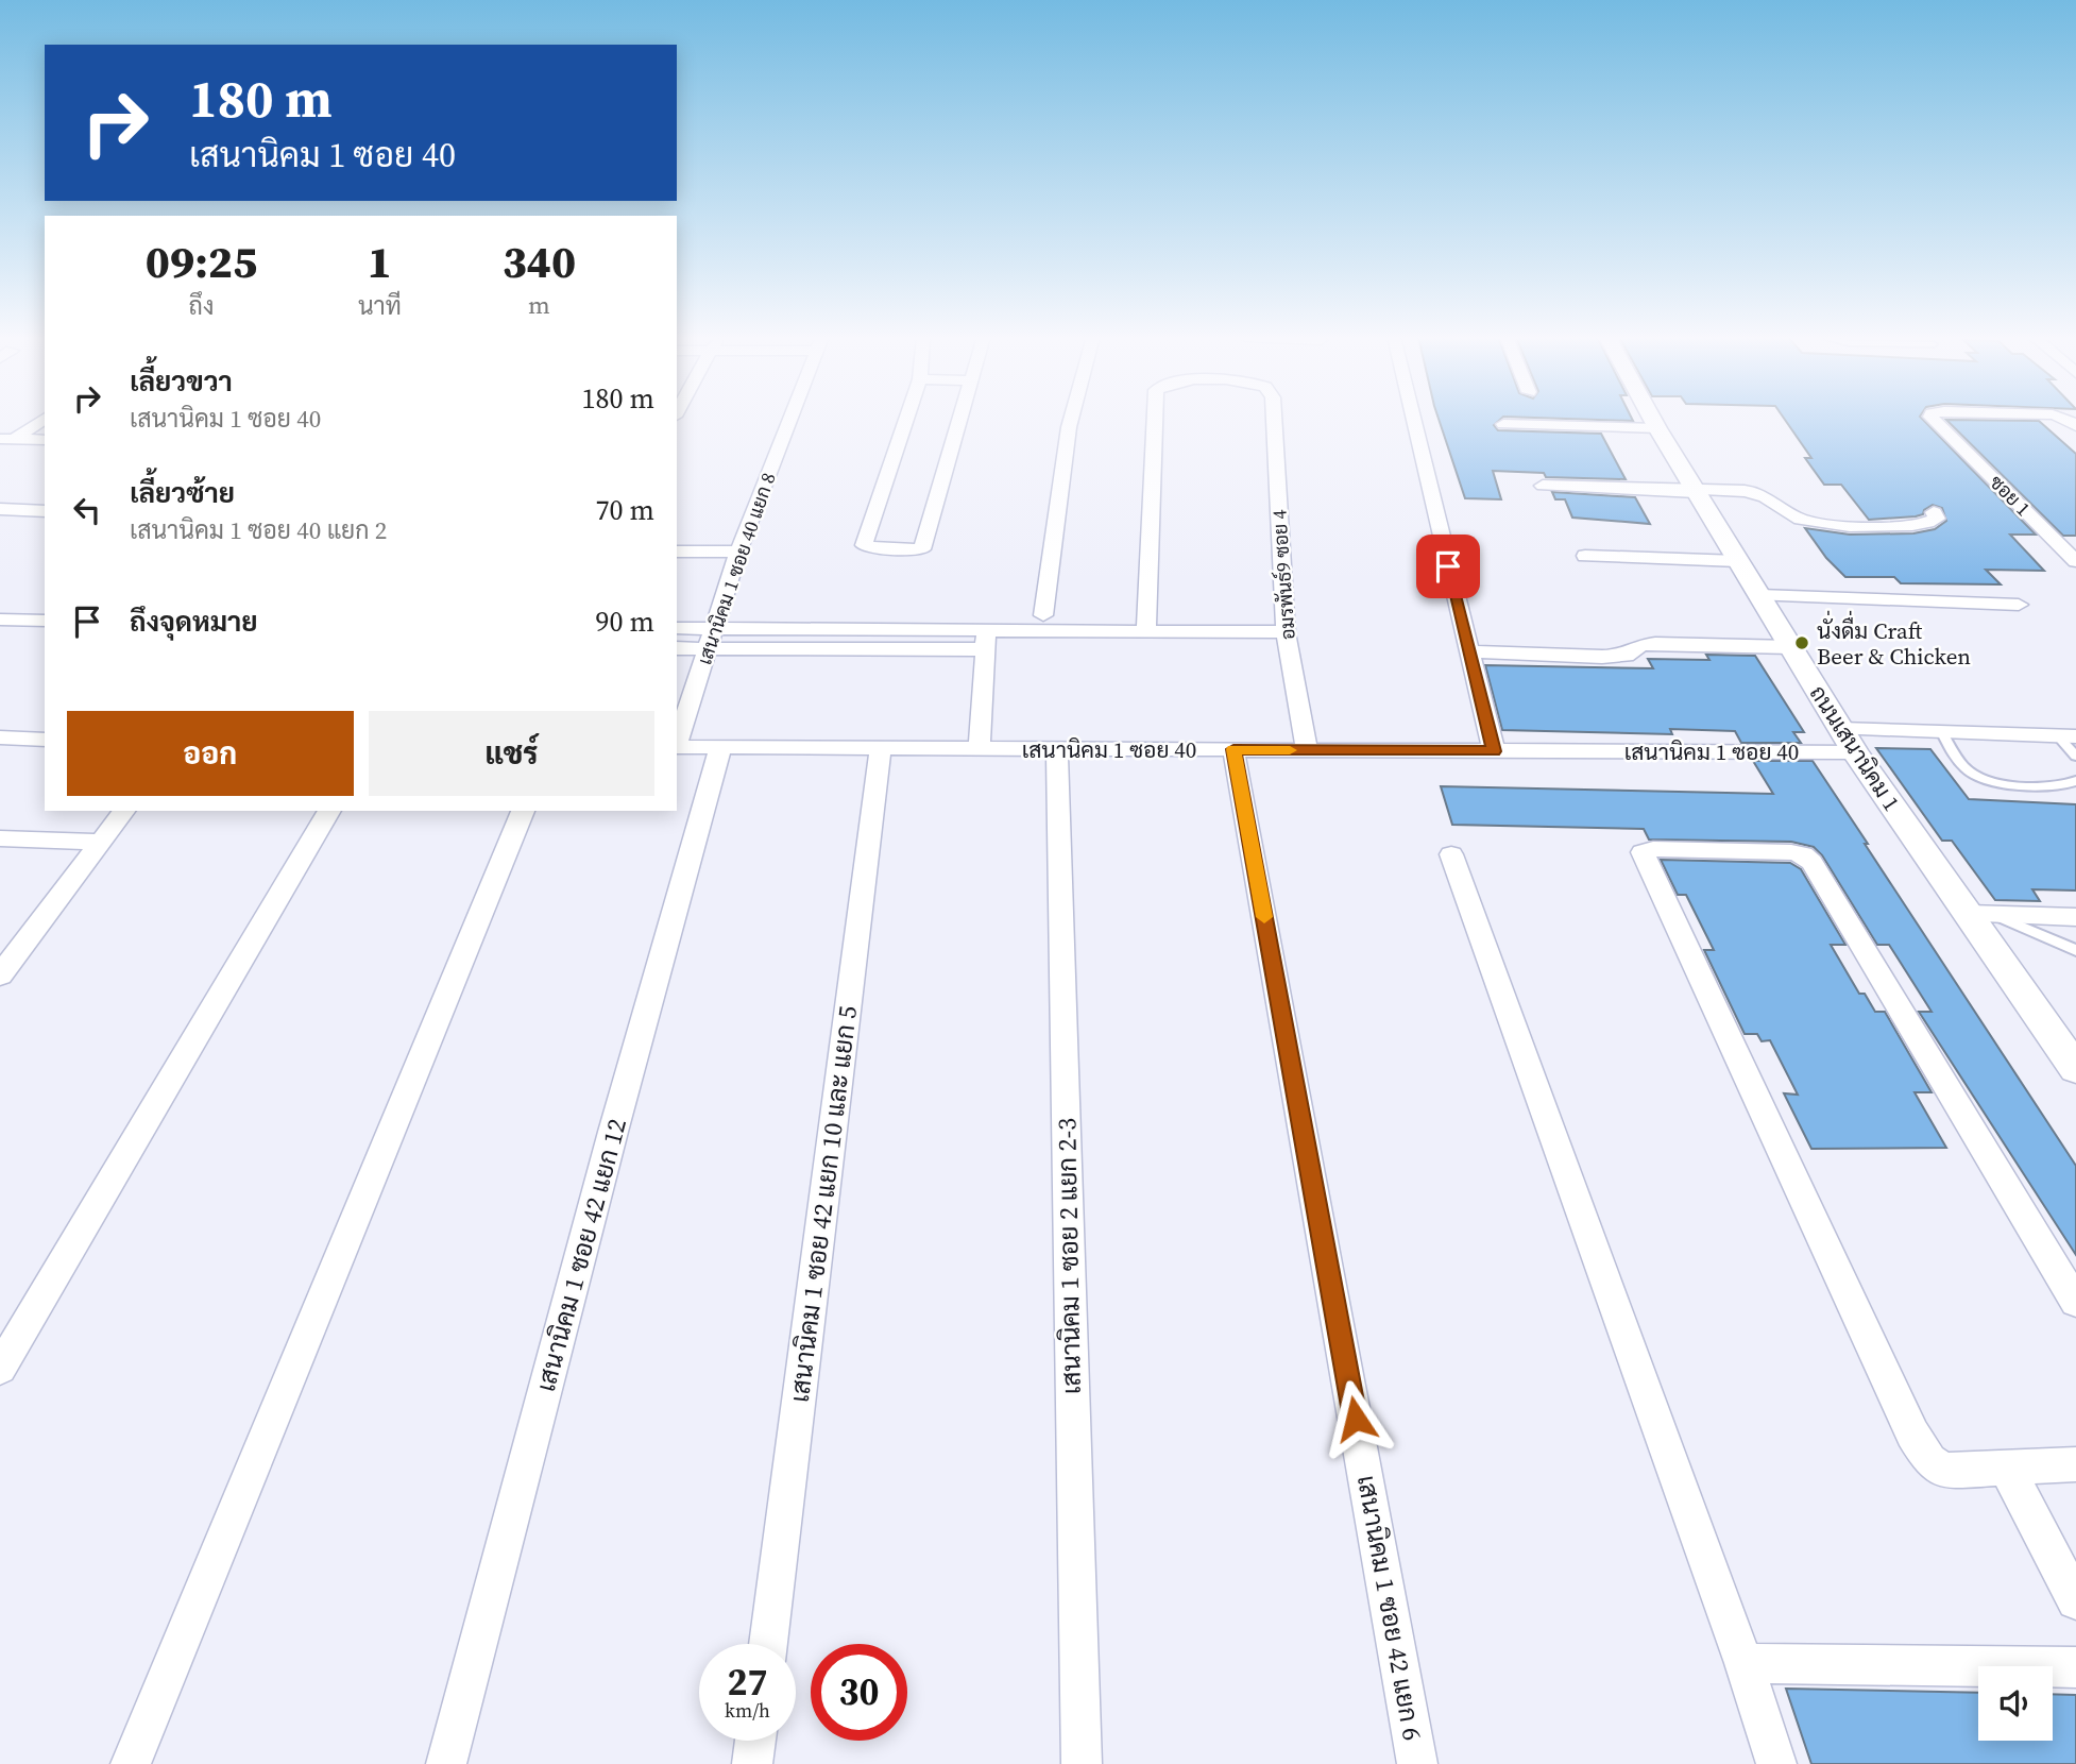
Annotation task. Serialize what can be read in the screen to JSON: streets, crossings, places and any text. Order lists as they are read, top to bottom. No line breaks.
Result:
{"streets":{"street":["ซอย 1","เสนานิคม 1 ซอย 40 แยก 8","อมรพันธ์9 ซอย 4","ถนนเสนานิคม 1","เสนานิคม 1 ซอย 40","เสนานิคม 1 ซอย 42 แยก 10 และ แยก 5","เสนานิคม 1 ซอย 42 แยก 12","เสนานิคม 1 ซอย 2 แยก 2-3","เสนานิคม 1 ซอย 42 แยก 6"]},"crossings":[["อมรพันธ์9 ซอย 4","เสนานิคม 1 ซอย 40"],["ถนนเสนานิคม 1","เสนานิคม 1 ซอย 40"],["เสนานิคม 1 ซอย 40","เสนานิคม 1 ซอย 42 แยก 10 และ แยก 5"],["เสนานิคม 1 ซอย 40","เสนานิคม 1 ซอย 42 แยก 12"],["เสนานิคม 1 ซอย 40","เสนานิคม 1 ซอย 2 แยก 2-3"],["เสนานิคม 1 ซอย 40","เสนานิคม 1 ซอย 42 แยก 6"]],"places":["นั่งดื่ม Craft Beer & Chicken"],"page":{"turn":["180 m","เสนานิคม 1 ซอย 40"],"eta":["09:25","ถึง","1","นาที","340","m"],"list":[{"name":"เลี้ยวขวา","note":"เสนานิคม 1 ซอย 40","value":"180 m"},{"name":"เลี้ยวซ้าย","note":"เสนานิคม 1 ซอย 40 แยก 2","value":"70 m"},{"name":"ถึงจุดหมาย","value":"90 m"}],"buttons":["ออก","แชร์"],"speed":"27 km/h","limit":"30"}}
